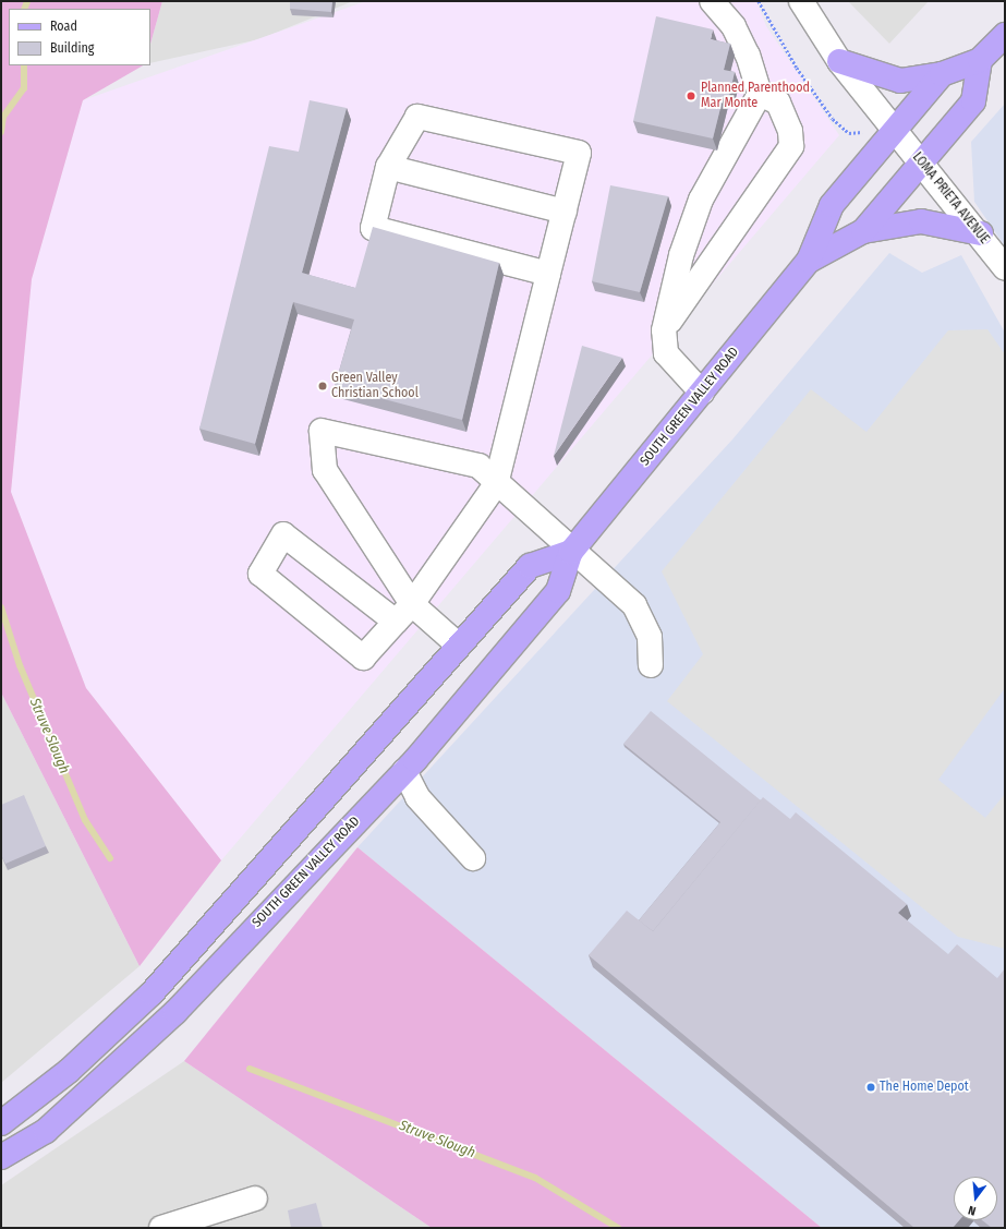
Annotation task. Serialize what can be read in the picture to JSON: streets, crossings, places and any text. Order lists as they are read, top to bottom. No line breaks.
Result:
{"streets":{"main road":["SOUTH GREEN VALLEY ROAD"],"street":["LOMA PRIETA AVENUE"]},"crossings":[["LOMA PRIETA AVENUE","SOUTH GREEN VALLEY ROAD"]],"water":["Struve Slough"],"places":["Planned Parenthood Mar Monte","Green Valley Christian School","The Home Depot"],"legend":["Road","Building"],"north":"bottom"}
